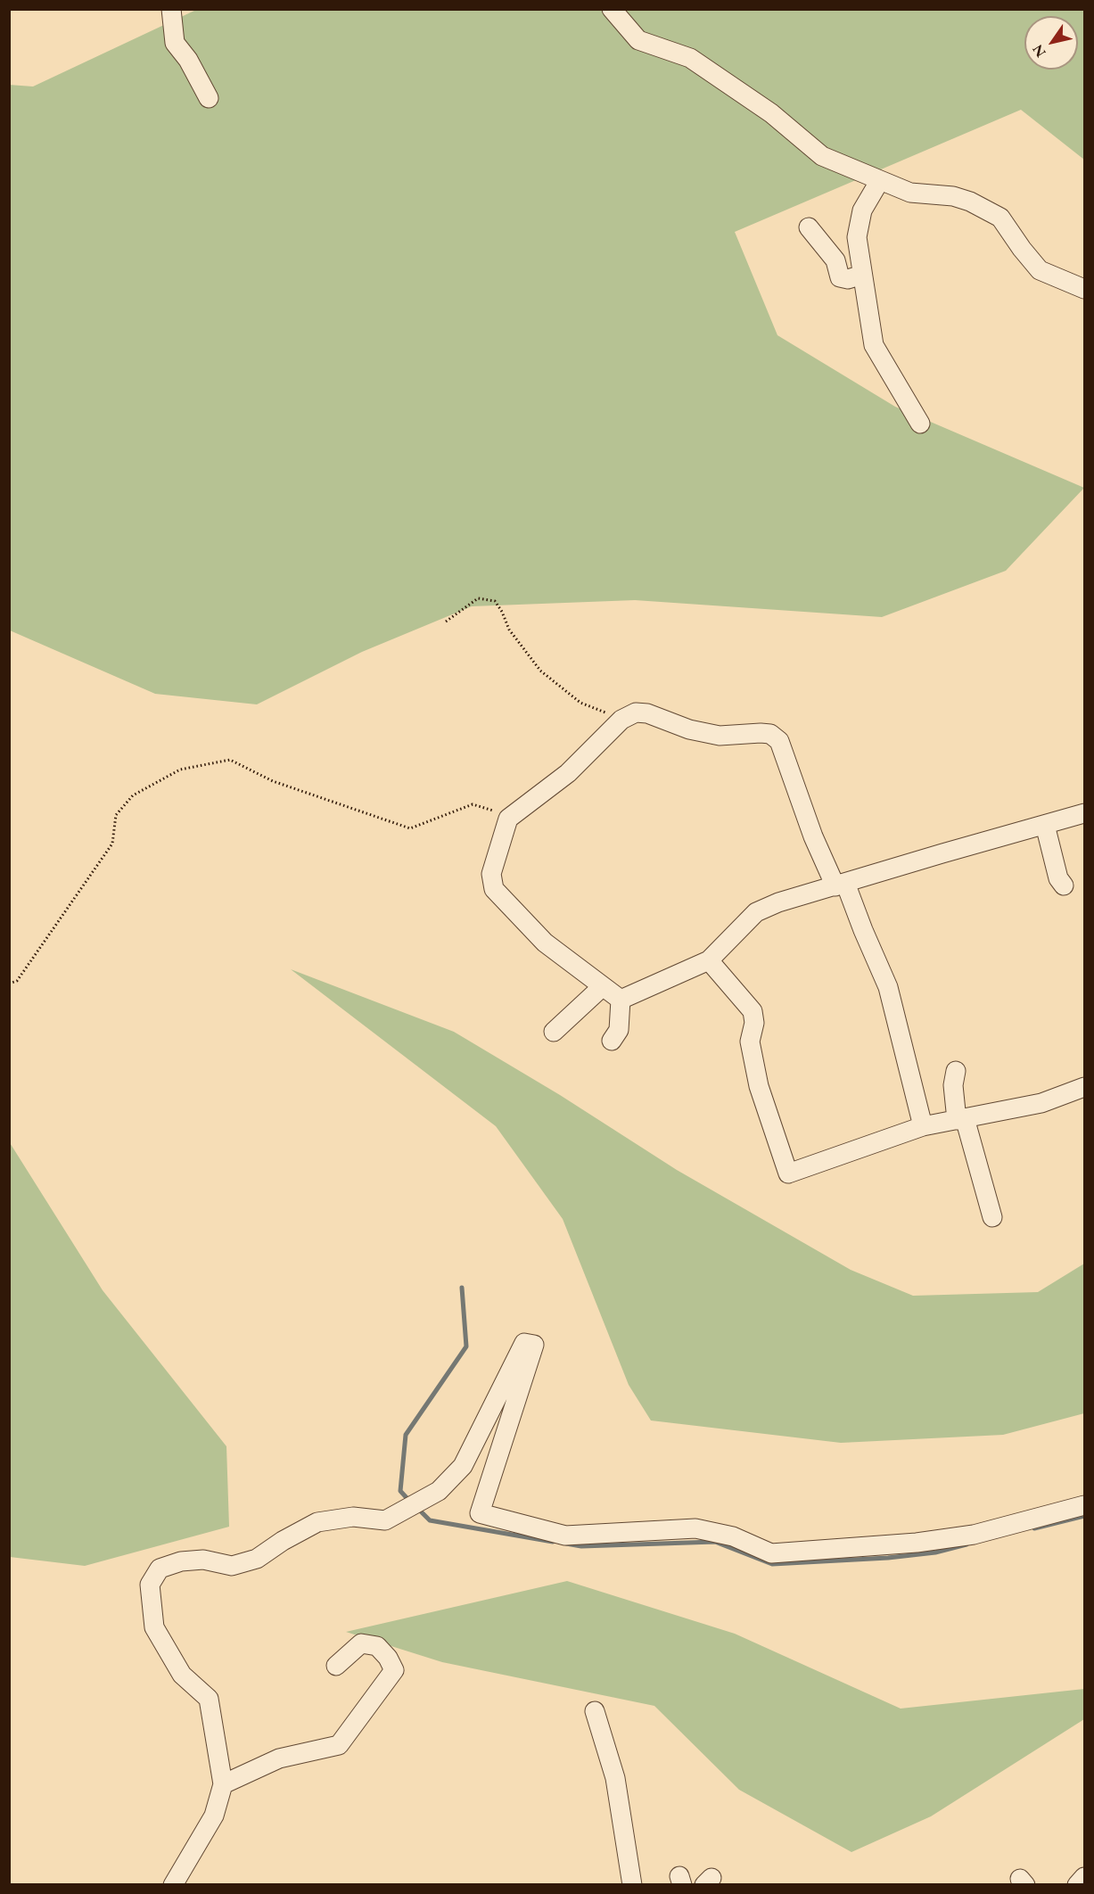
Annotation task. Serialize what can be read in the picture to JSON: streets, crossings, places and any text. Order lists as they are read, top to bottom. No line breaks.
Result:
{"north":"bottom left"}
